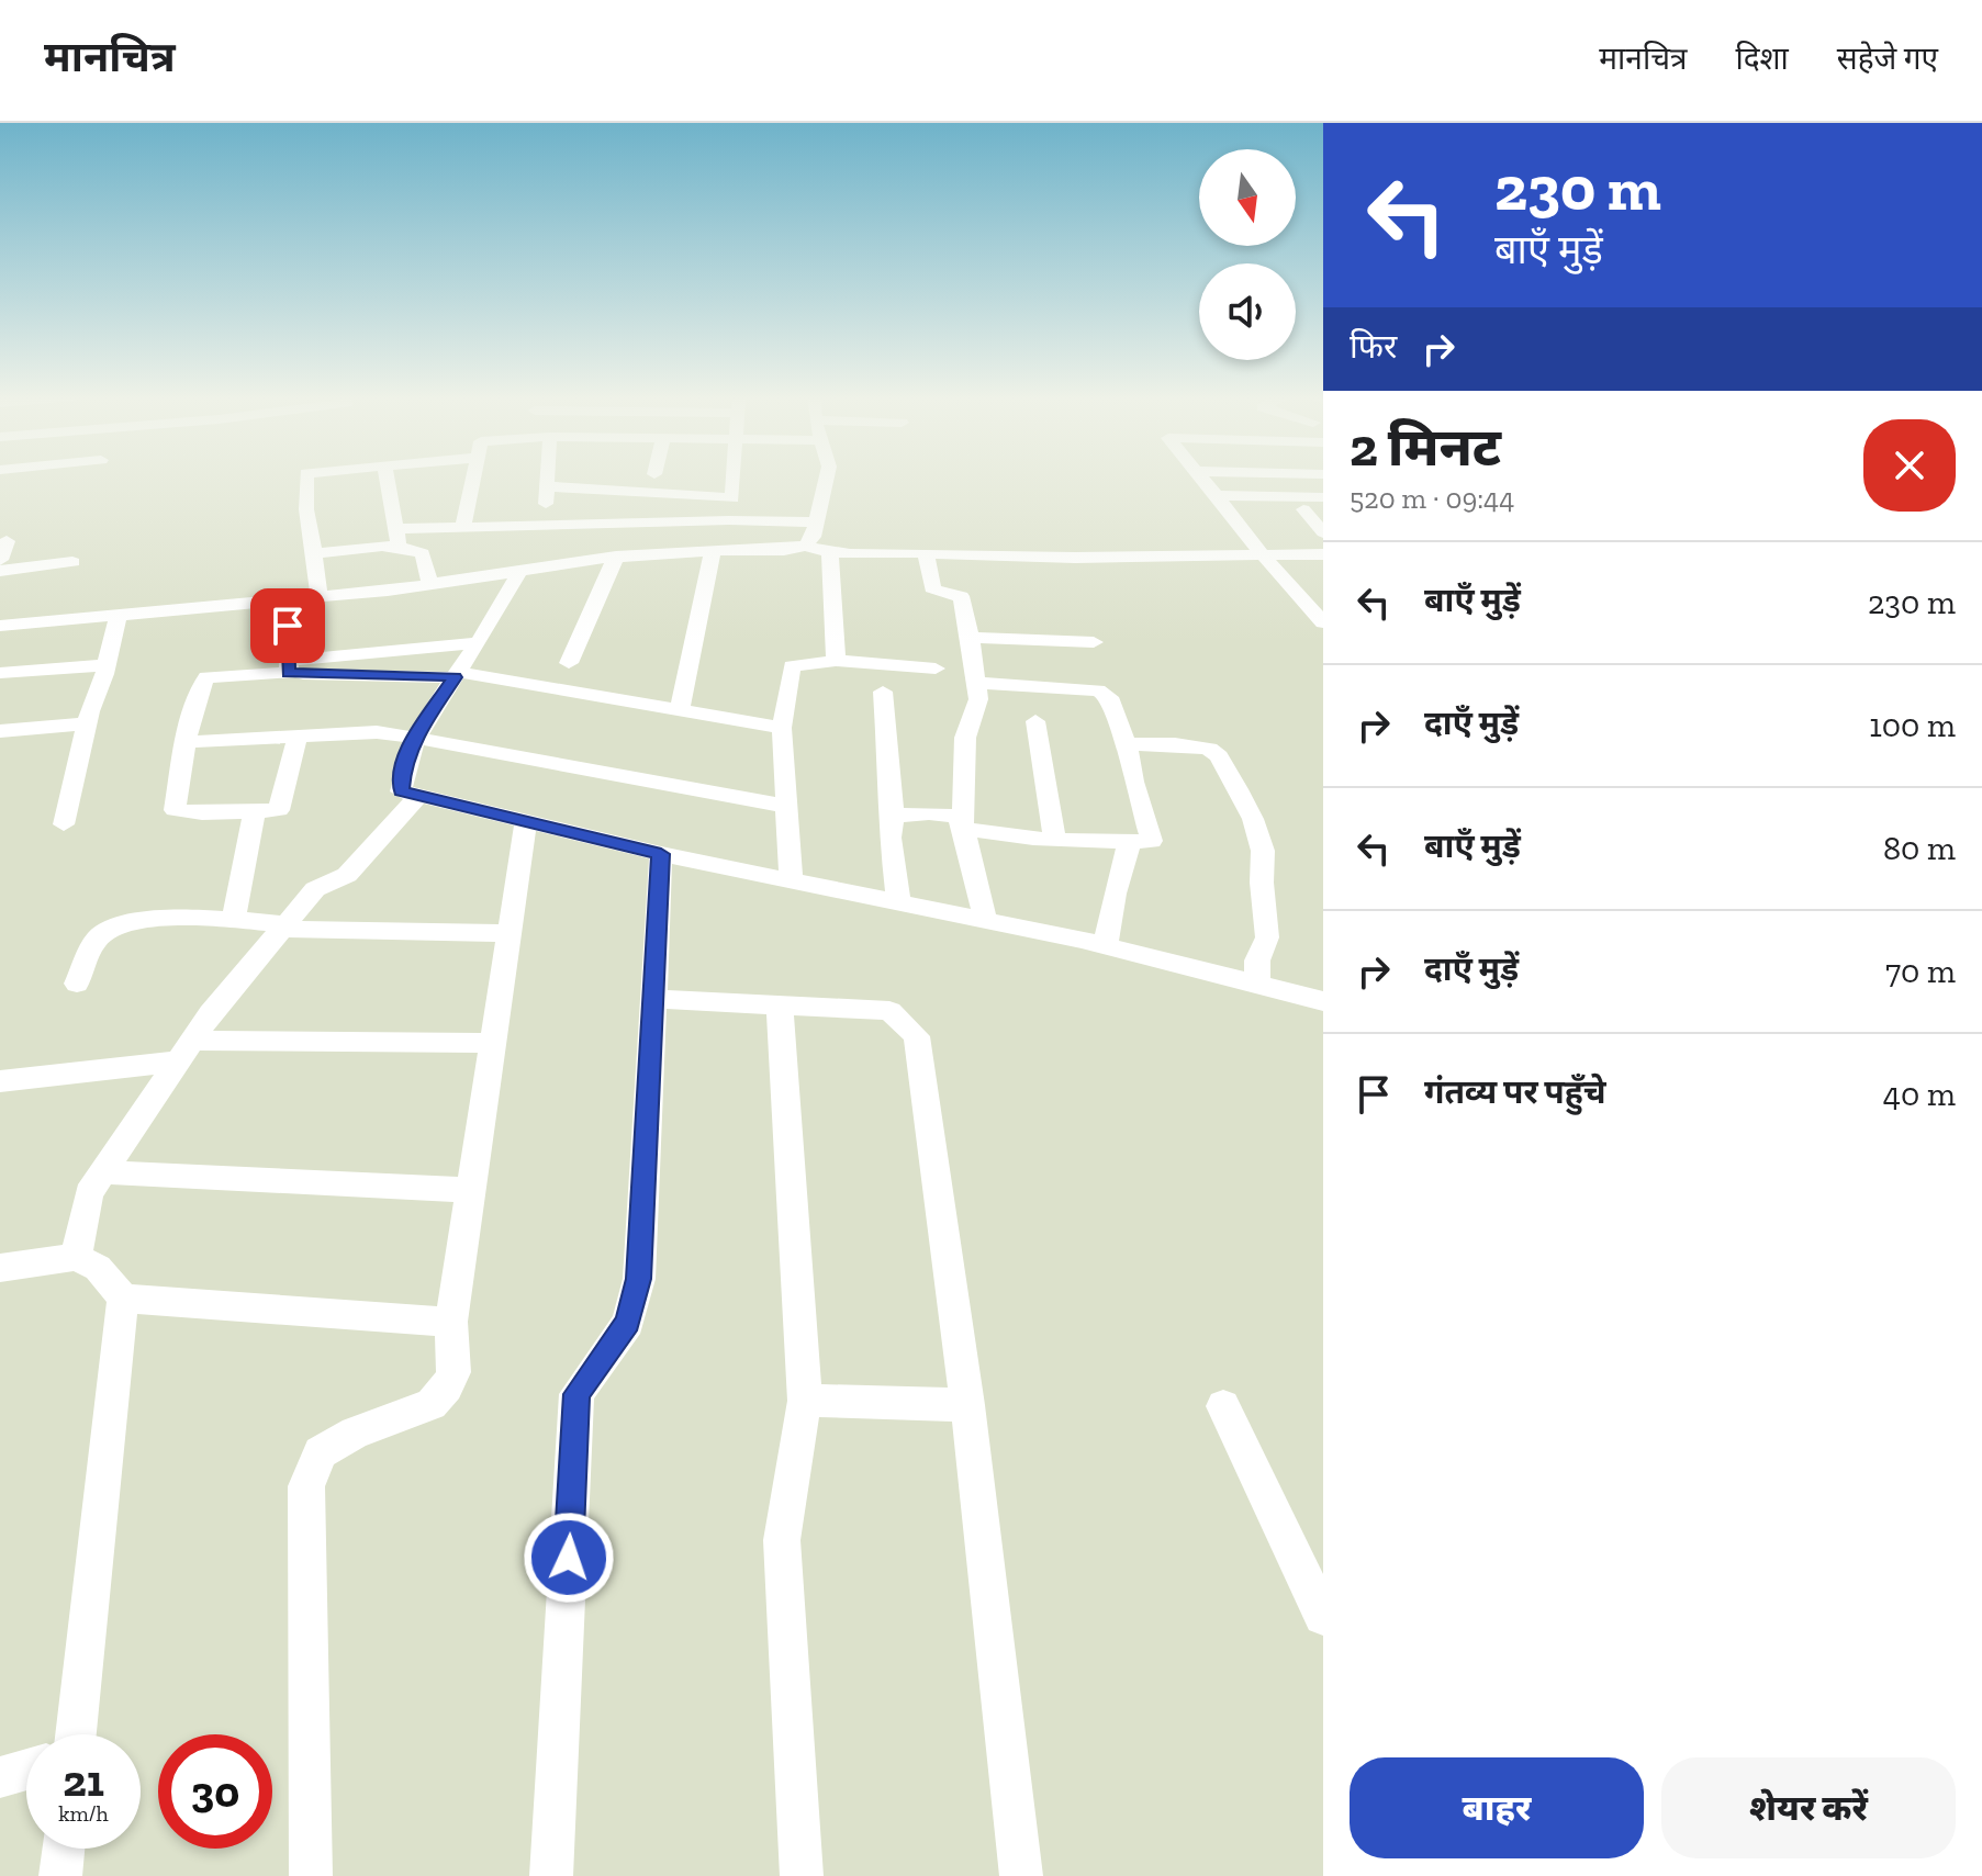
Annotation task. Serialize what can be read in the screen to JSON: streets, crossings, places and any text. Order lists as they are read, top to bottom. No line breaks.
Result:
{"north":"bottom","page":{"header":"मानचित्र","nav":["मानचित्र","दिशा","सहेजे गए"],"turn":["230 m","बाएँ मुड़ें"],"then":"फिर","heading":["2 मिनट","520 m · 09:44"],"list":[{"name":"बाएँ मुड़ें","value":"230 m"},{"name":"दाएँ मुड़ें","value":"100 m"},{"name":"बाएँ मुड़ें","value":"80 m"},{"name":"दाएँ मुड़ें","value":"70 m"},{"name":"गंतव्य पर पहुँचे","value":"40 m"}],"speed":"21 km/h","limit":"30","buttons":["बाहर","शेयर करें"]}}
